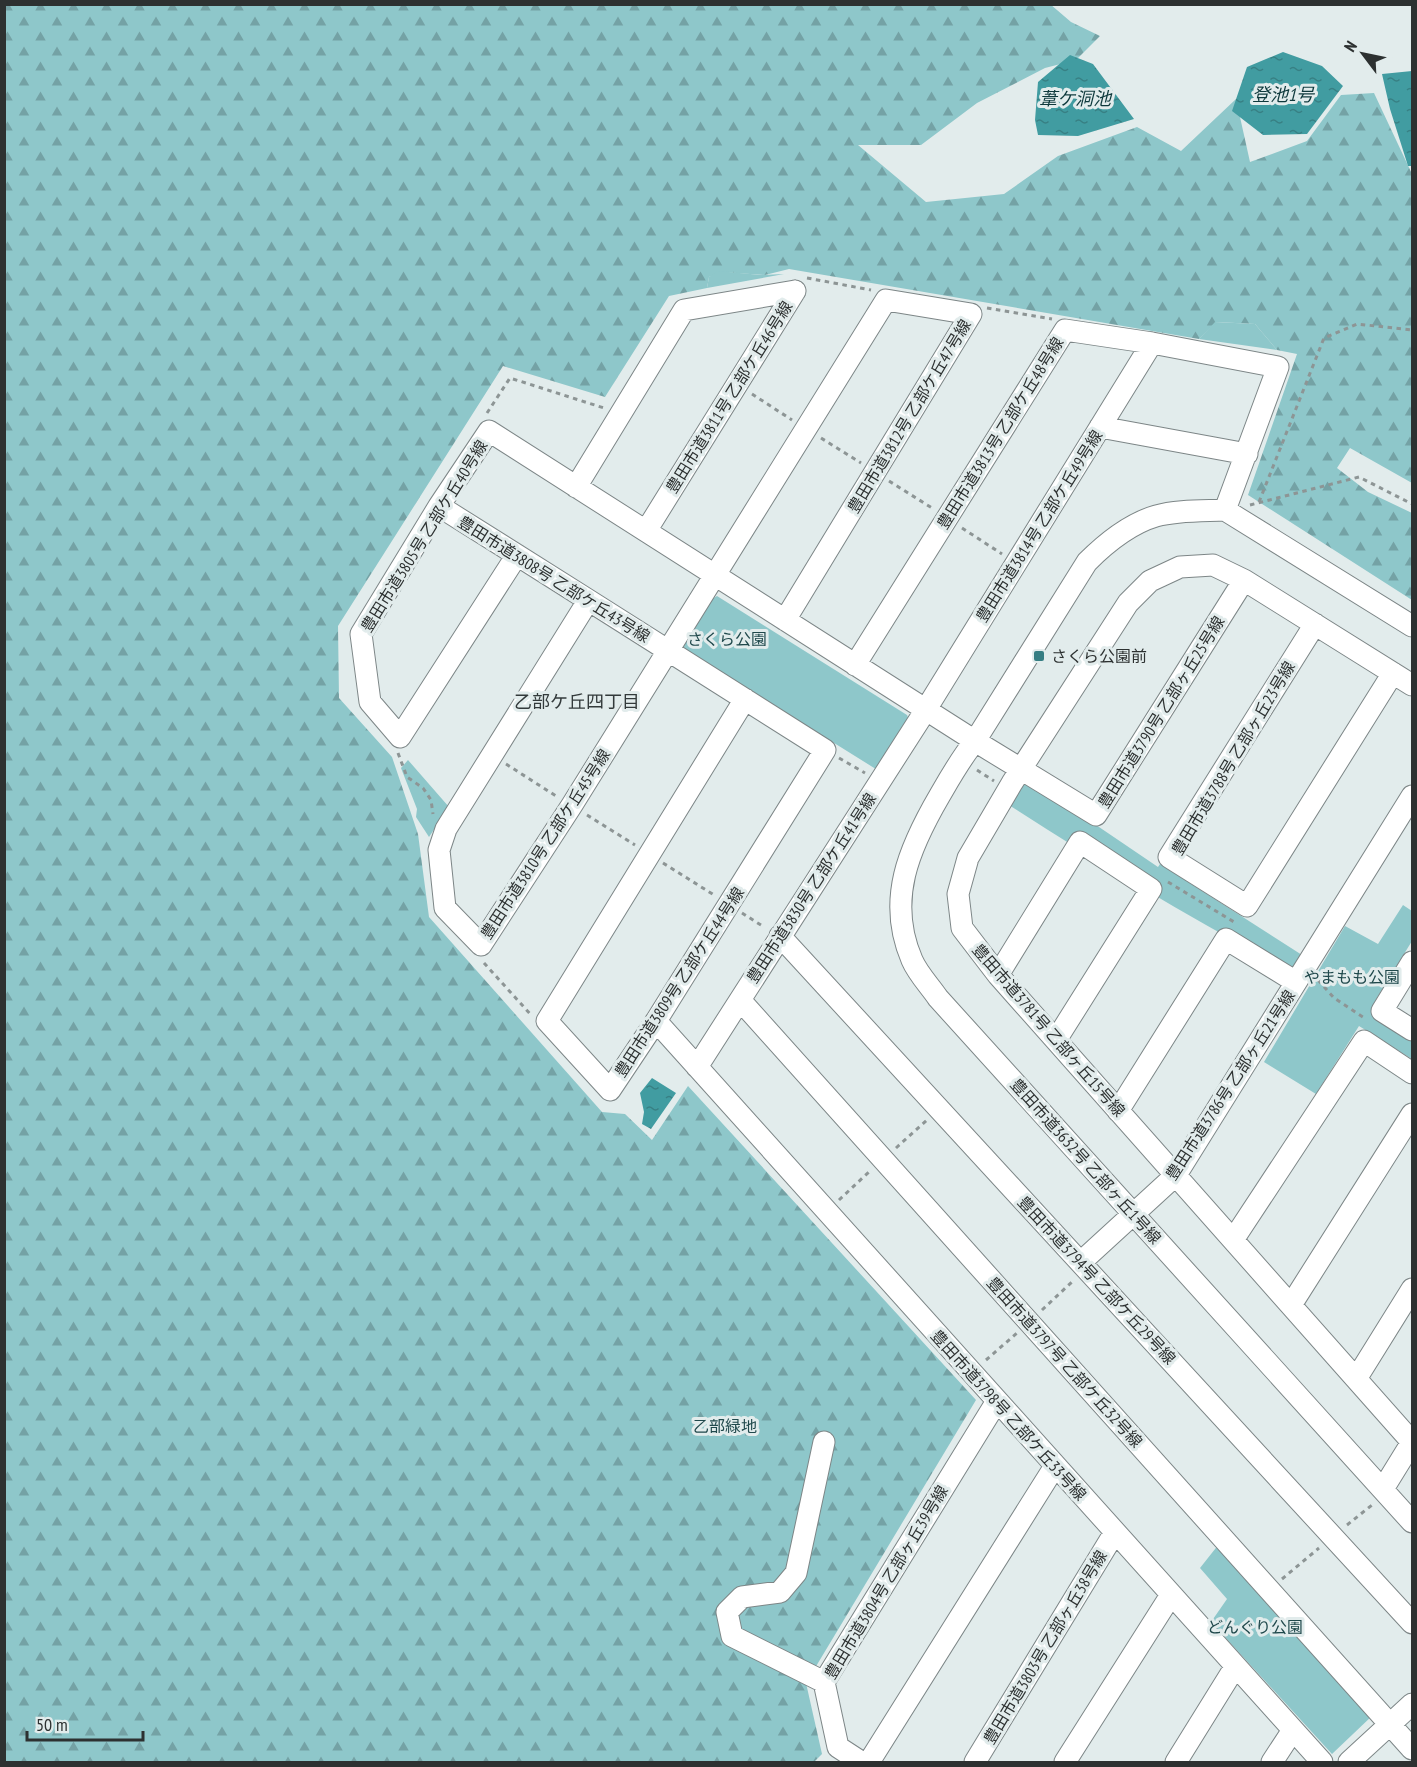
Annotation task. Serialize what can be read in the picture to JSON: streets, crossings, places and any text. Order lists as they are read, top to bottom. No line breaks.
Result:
{"streets":{"street":["豊田市道3811号 乙部ケ丘46号線","豊田市道3812号 乙部ケ丘47号線","豊田市道3813号 乙部ケ丘48号線","豊田市道3814号 乙部ケ丘49号線","豊田市道3805号 乙部ケ丘40号線","豊田市道3808号 乙部ケ丘43号線","豊田市道3790号 乙部ヶ丘25号線","豊田市道3788号 乙部ヶ丘23号線","豊田市道3810号 乙部ケ丘45号線","豊田市道3830号 乙部ケ丘41号線","豊田市道3809号 乙部ケ丘44号線","豊田市道3781号 乙部ヶ丘15号線","豊田市道3786号 乙部ヶ丘21号線","豊田市道3632号 乙部ヶ丘1号線","豊田市道3794号 乙部ケ丘29号線","豊田市道3797号 乙部ケ丘32号線","豊田市道3798号 乙部ケ丘33号線","豊田市道3804号 乙部ヶ丘39号線","豊田市道3803号 乙部ヶ丘38号線"]},"crossings":[["豊田市道3811号 乙部ケ丘46号線","豊田市道3805号 乙部ケ丘40号線"],["豊田市道3812号 乙部ケ丘47号線","豊田市道3805号 乙部ケ丘40号線"],["豊田市道3812号 乙部ケ丘47号線","豊田市道3810号 乙部ケ丘45号線"],["豊田市道3813号 乙部ケ丘48号線","豊田市道3814号 乙部ケ丘49号線"],["豊田市道3813号 乙部ケ丘48号線","豊田市道3805号 乙部ケ丘40号線"],["豊田市道3813号 乙部ケ丘48号線","豊田市道3632号 乙部ヶ丘1号線"],["豊田市道3814号 乙部ケ丘49号線","豊田市道3805号 乙部ケ丘40号線"],["豊田市道3814号 乙部ケ丘49号線","豊田市道3830号 乙部ケ丘41号線"],["豊田市道3805号 乙部ケ丘40号線","豊田市道3808号 乙部ケ丘43号線"],["豊田市道3805号 乙部ケ丘40号線","豊田市道3790号 乙部ヶ丘25号線"],["豊田市道3805号 乙部ケ丘40号線","豊田市道3810号 乙部ケ丘45号線"],["豊田市道3805号 乙部ケ丘40号線","豊田市道3830号 乙部ケ丘41号線"],["豊田市道3805号 乙部ケ丘40号線","豊田市道3632号 乙部ヶ丘1号線"],["豊田市道3808号 乙部ケ丘43号線","豊田市道3810号 乙部ケ丘45号線"],["豊田市道3808号 乙部ケ丘43号線","豊田市道3809号 乙部ケ丘44号線"],["豊田市道3790号 乙部ヶ丘25号線","豊田市道3781号 乙部ヶ丘15号線"],["豊田市道3790号 乙部ヶ丘25号線","豊田市道3632号 乙部ヶ丘1号線"],["豊田市道3788号 乙部ヶ丘23号線","豊田市道3781号 乙部ヶ丘15号線"],["豊田市道3830号 乙部ケ丘41号線","豊田市道3794号 乙部ケ丘29号線"],["豊田市道3830号 乙部ケ丘41号線","豊田市道3797号 乙部ケ丘32号線"],["豊田市道3830号 乙部ケ丘41号線","豊田市道3798号 乙部ケ丘33号線"],["豊田市道3809号 乙部ケ丘44号線","豊田市道3798号 乙部ケ丘33号線"],["豊田市道3781号 乙部ヶ丘15号線","豊田市道3786号 乙部ヶ丘21号線"],["豊田市道3786号 乙部ヶ丘21号線","豊田市道3632号 乙部ヶ丘1号線"],["豊田市道3786号 乙部ヶ丘21号線","豊田市道3794号 乙部ケ丘29号線"],["豊田市道3798号 乙部ケ丘33号線","豊田市道3804号 乙部ヶ丘39号線"],["豊田市道3798号 乙部ケ丘33号線","豊田市道3803号 乙部ヶ丘38号線"]],"districts":["乙部ケ丘四丁目"],"water":["登池1号","葦ケ洞池"],"parks":["さくら公園","やまもも公園","乙部緑地","どんぐり公園"],"places":{"transit":["さくら公園前"]},"scale_bar":"50 m","north":"top left"}
